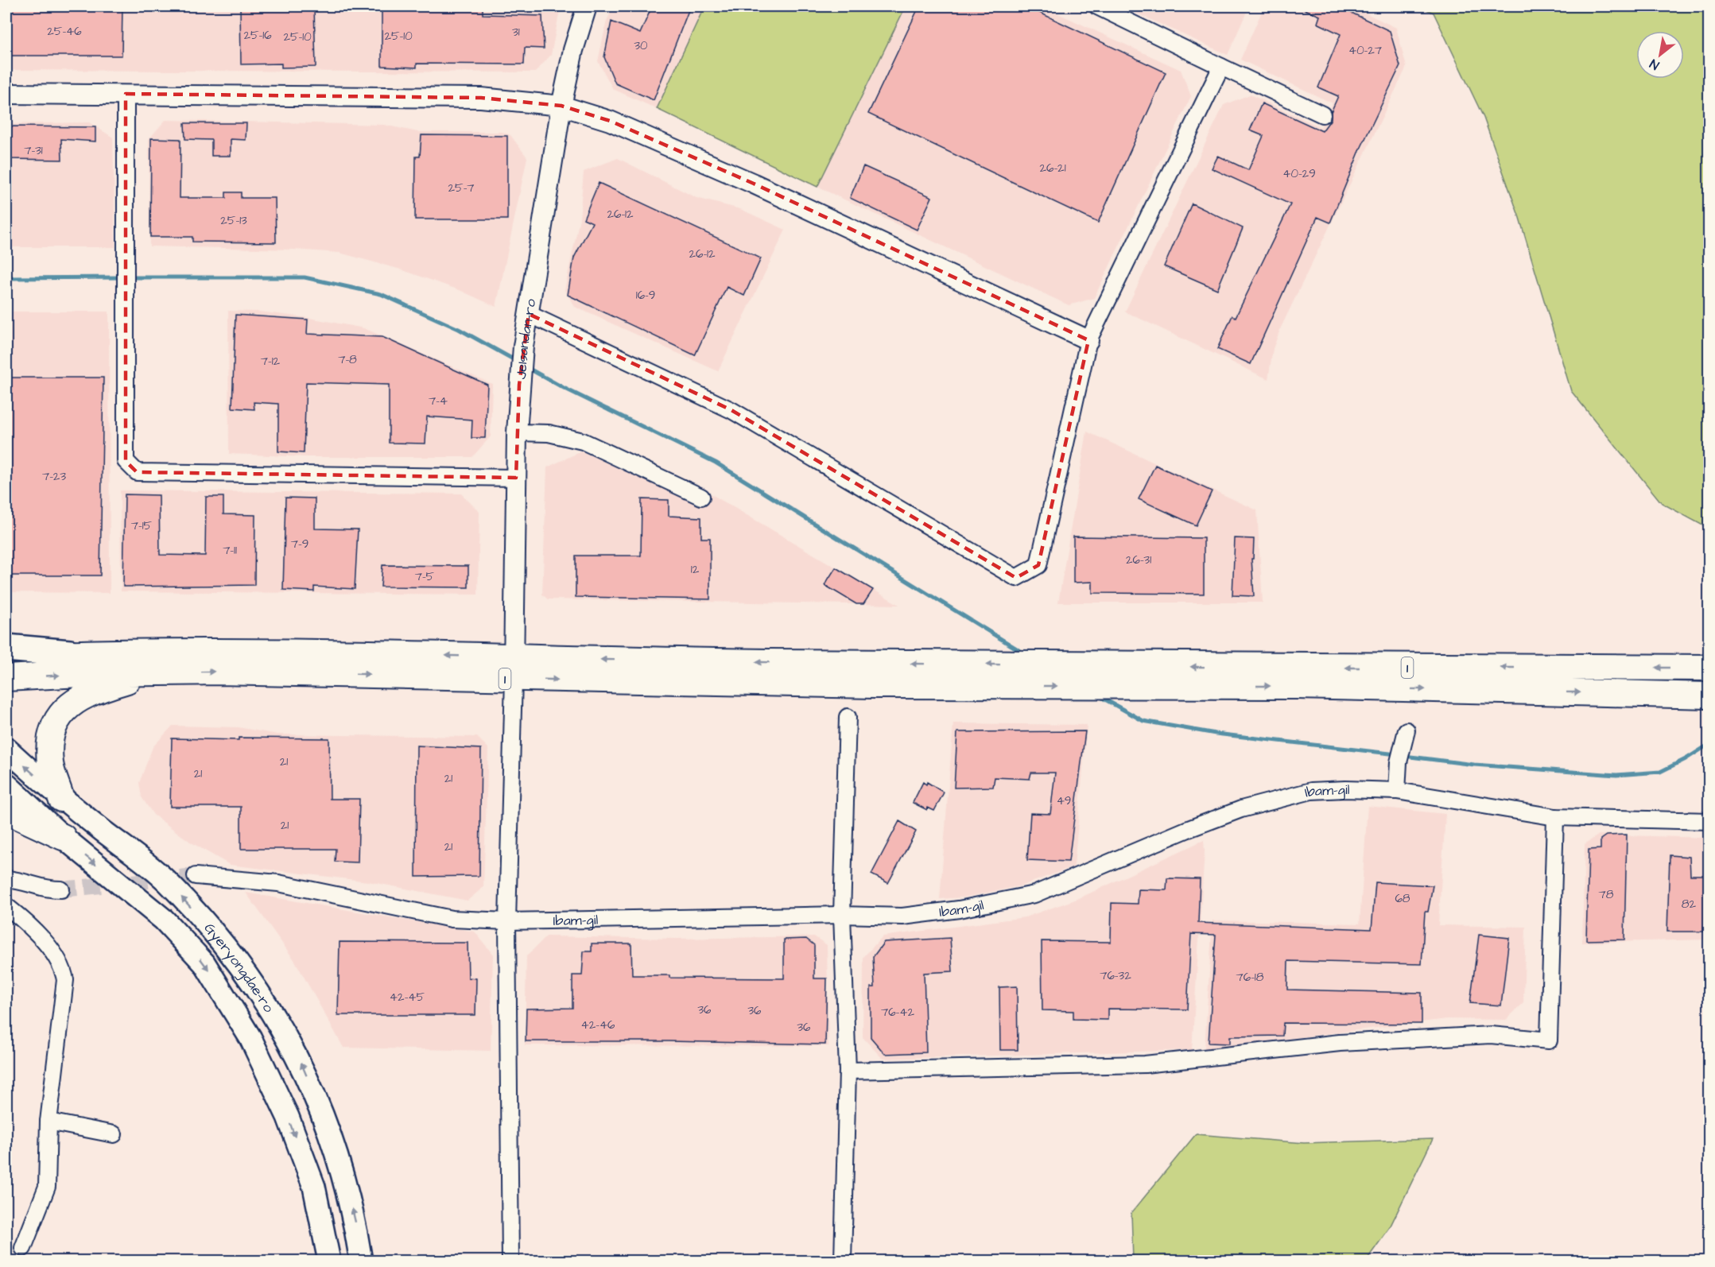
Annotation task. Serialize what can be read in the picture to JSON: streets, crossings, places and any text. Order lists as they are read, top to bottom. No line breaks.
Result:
{"streets":{"main road":["1","Gyeryongdae-ro"],"street":["Je1sandan-ro","Ibam-gil"]},"crossings":[["Je1sandan-ro","1"]],"house_numbers":["25-46","31","25-16","25-10","25-10","30","40-27","7-31","26-21","40-29","25-7","26-12","25-13","26-12","16-9","7-8","7-12","7-4","7-23","7-15","7-9","7-11","26-31","12","7-5","21","21","21","49","21","21","78","68","82","76-32","76-18","42-45","36","36","76-42","42-46","36"],"north":"bottom left"}
